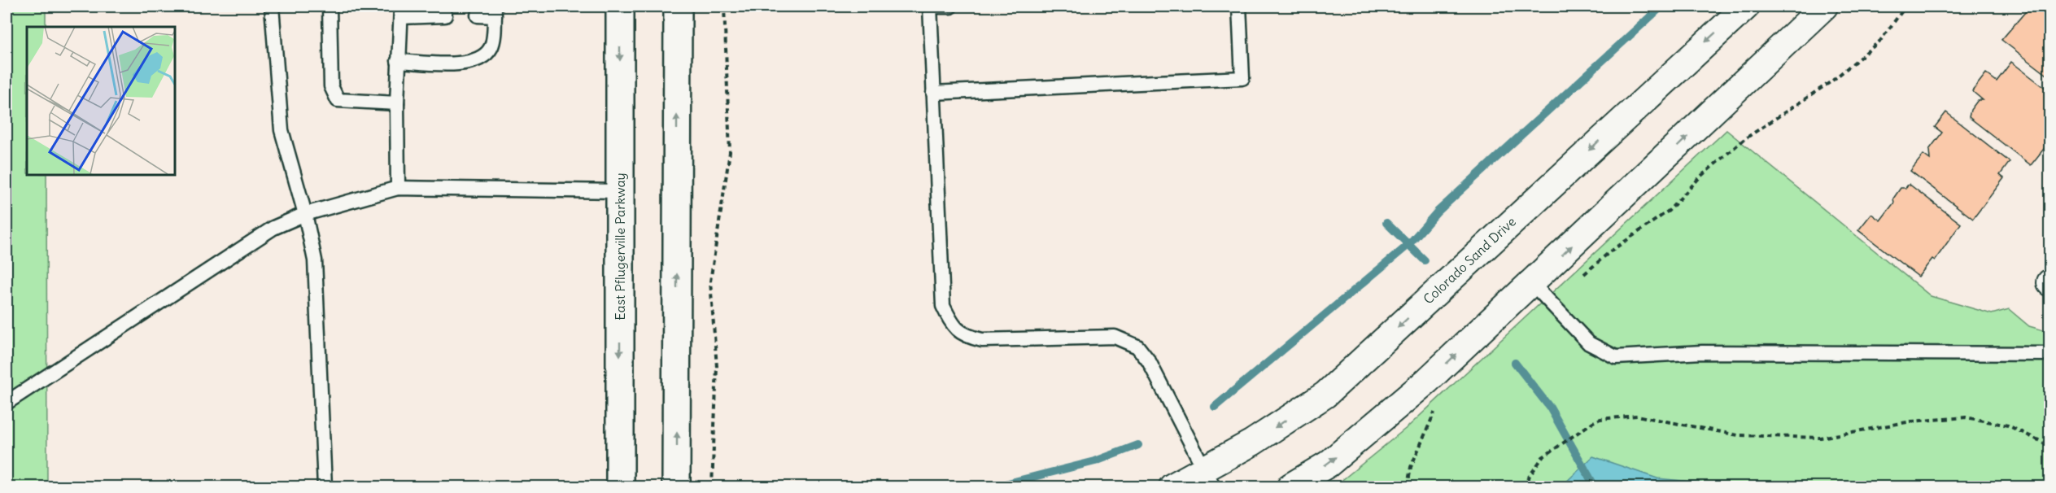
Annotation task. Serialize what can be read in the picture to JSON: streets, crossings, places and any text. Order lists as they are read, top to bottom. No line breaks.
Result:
{"streets":{"street":["East Pflugerville Parkway","Colorado Sand Drive"]}}
